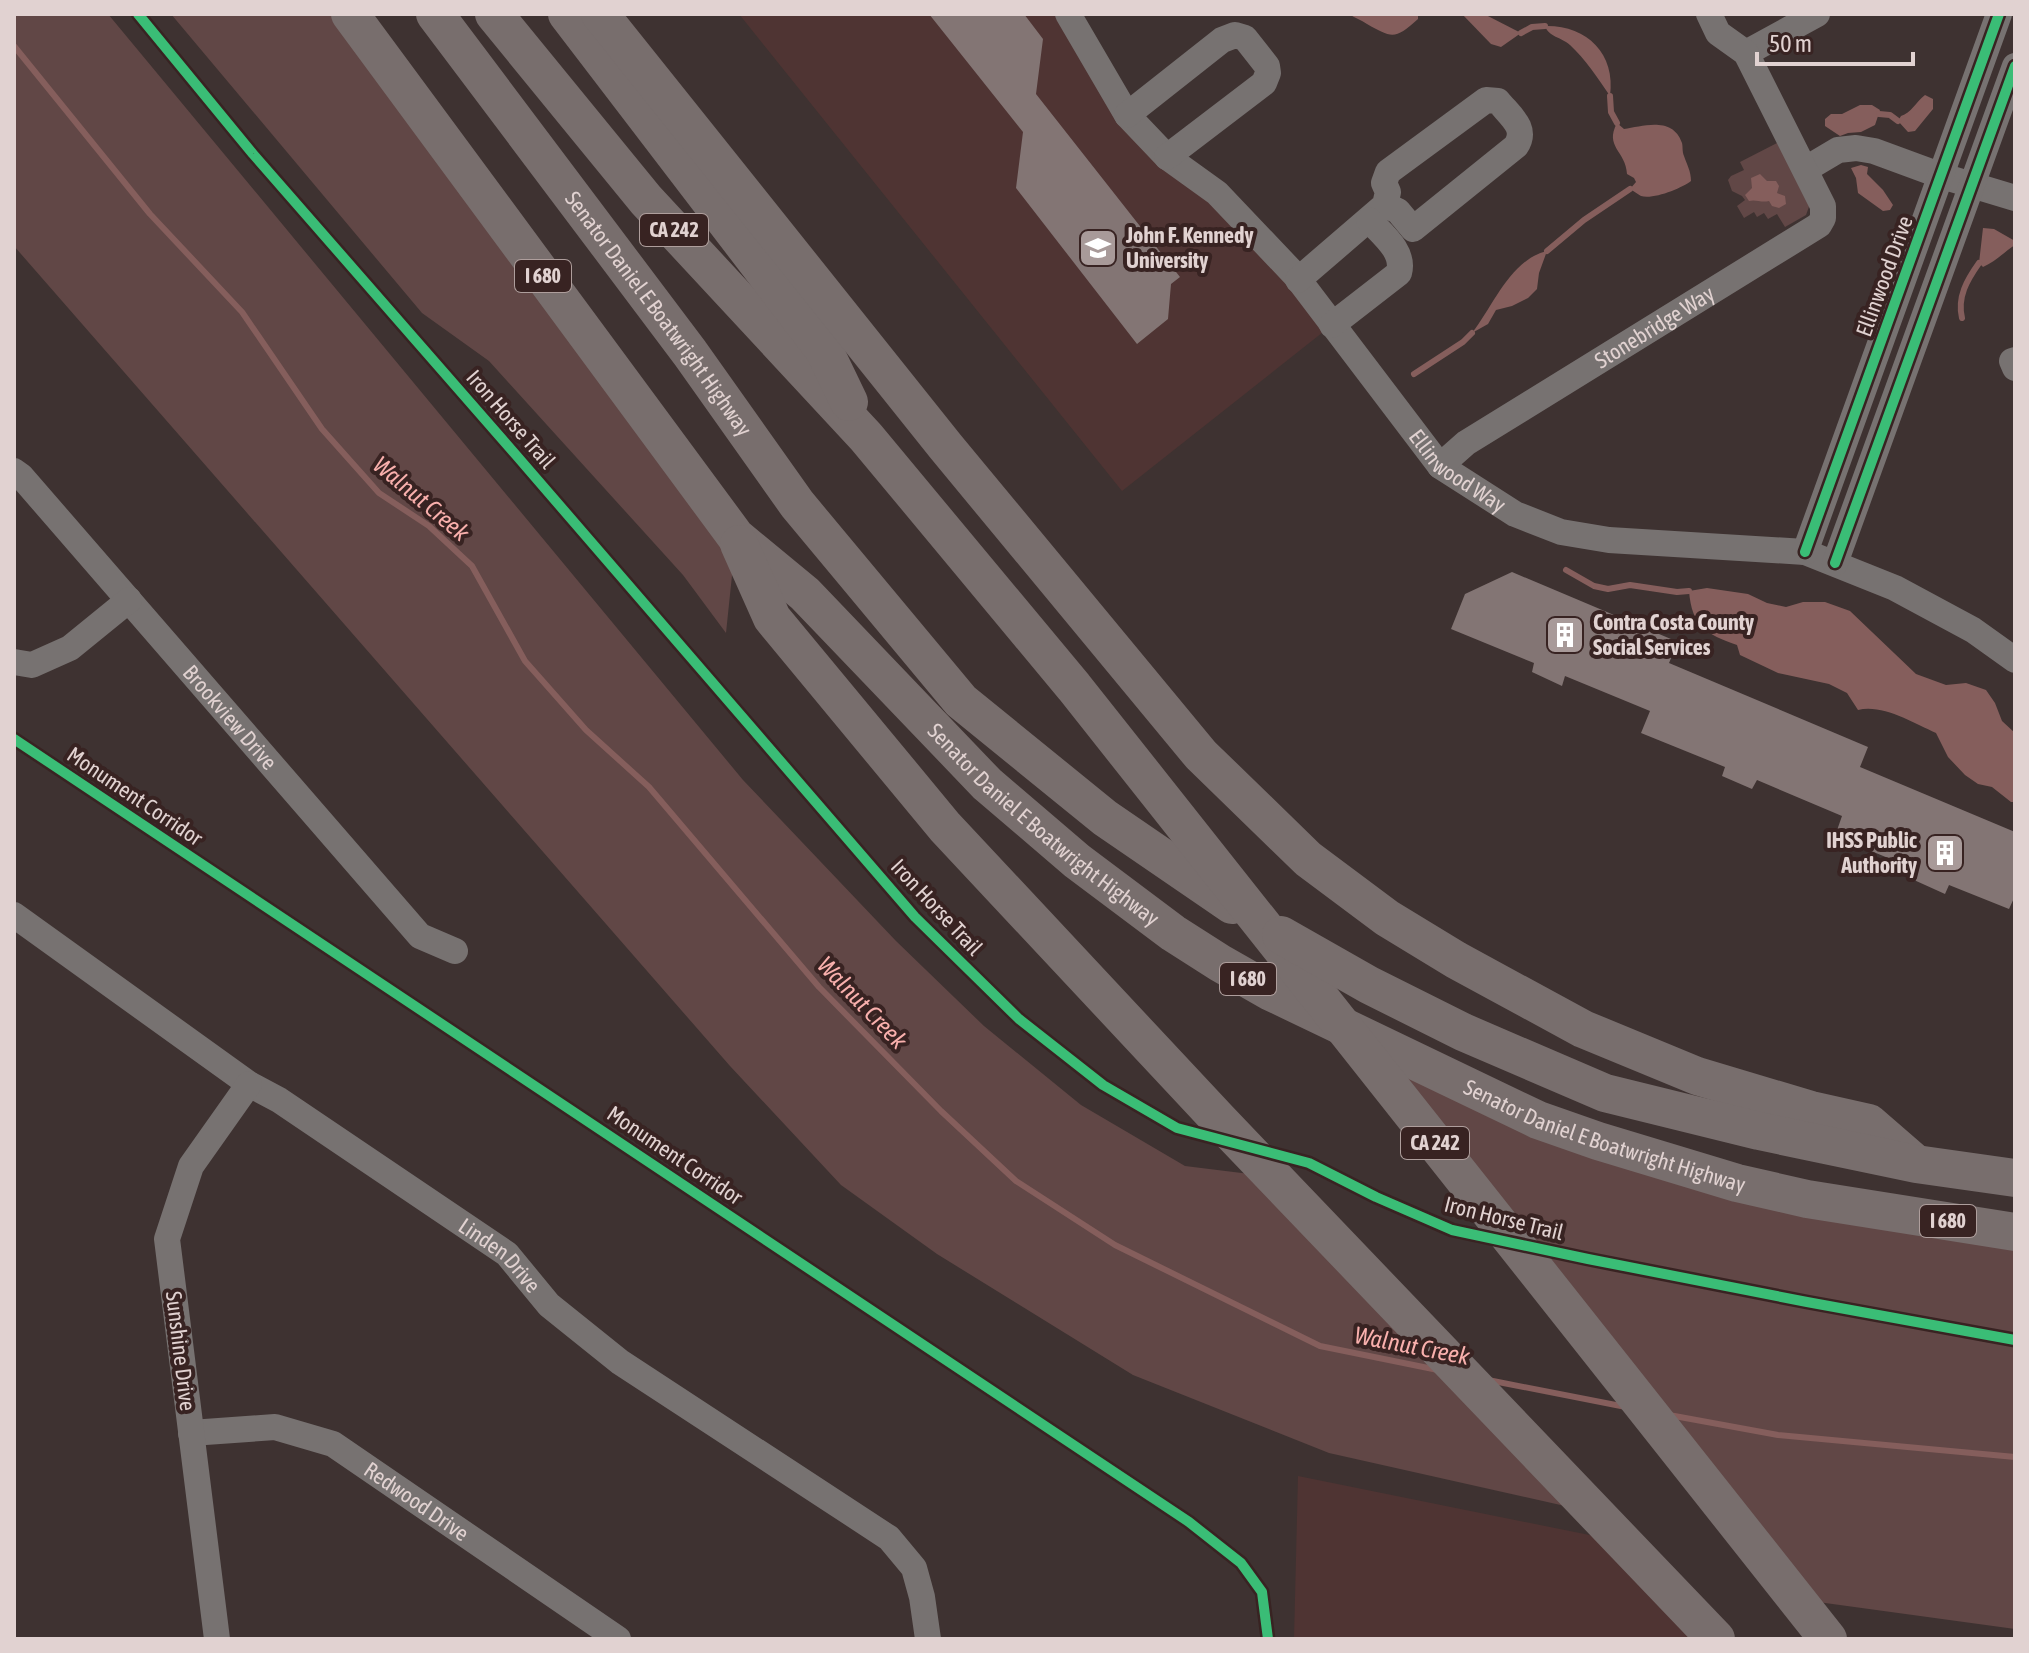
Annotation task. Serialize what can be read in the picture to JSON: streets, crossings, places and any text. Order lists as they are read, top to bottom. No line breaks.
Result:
{"streets":{"highway":["CA 242","I 680","Senator Daniel E Boatwright Highway"],"street":["Ellinwood Drive","Stonebridge Way","Ellinwood Way","Brookview Drive","Linden Drive","Sunshine Drive","Redwood Drive"],"cycle path":["Iron Horse Trail","Monument Corridor"]},"crossings":[["Ellinwood Drive","Ellinwood Way"],["Stonebridge Way","Ellinwood Way"],["Linden Drive","Sunshine Drive"],["Sunshine Drive","Redwood Drive"]],"water":["Walnut Creek"],"places":{"school or university":["John F. Kennedy University"],"building":["Contra Costa County Social Services","IHSS Public Authority"]},"scale_bar":"50 m"}
